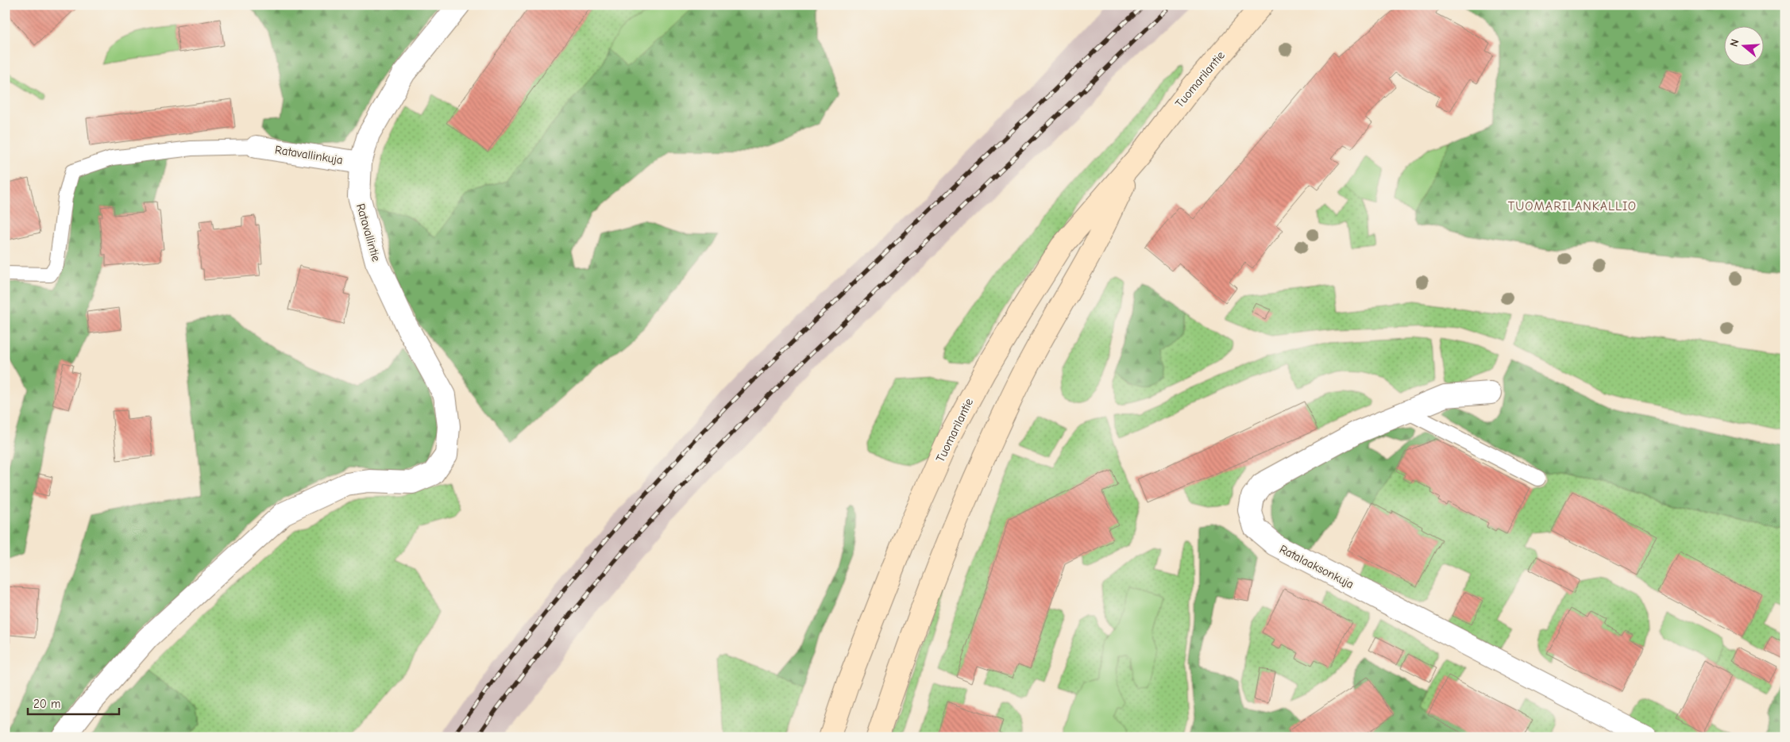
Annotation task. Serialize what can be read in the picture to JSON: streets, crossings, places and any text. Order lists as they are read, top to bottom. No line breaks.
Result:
{"streets":{"main road":["Tuomarilantie"],"street":["Ratavallinkuja","Ratavallintie","Ratalaaksonkuja"]},"crossings":[["Ratavallinkuja","Ratavallintie"]],"districts":["TUOMARILANKALLIO"],"scale_bar":"20 m","north":"left"}
